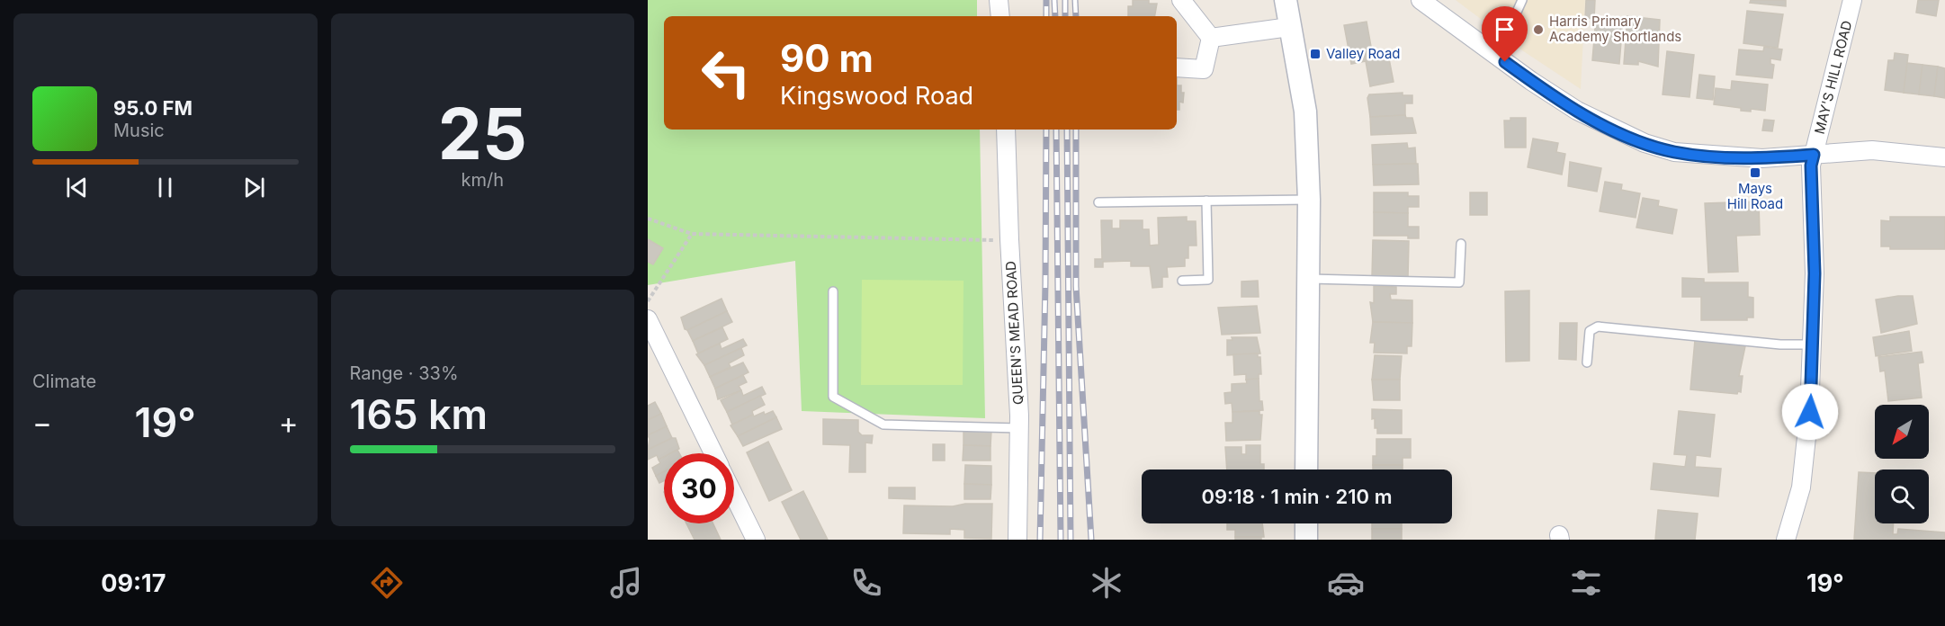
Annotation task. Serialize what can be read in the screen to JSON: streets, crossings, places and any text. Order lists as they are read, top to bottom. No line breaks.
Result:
{"streets":{"street":["MAY'S HILL ROAD","QUEEN'S MEAD ROAD"]},"places":{"other":["Harris Primary Academy Shortlands"],"transit":["Valley Road","Mays Hill Road"]},"north":"bottom left","page":{"tile":[["25","km/h"],"Climate",["Range · 33%","165 km"]],"turn":["90 m","Kingswood Road"],"song":["95.0 FM","Music"],"heat":["−","19°","+"],"limit":"30","trip":"09:18 · 1 min · 210 m","tabs":["09:17","19°"]}}
